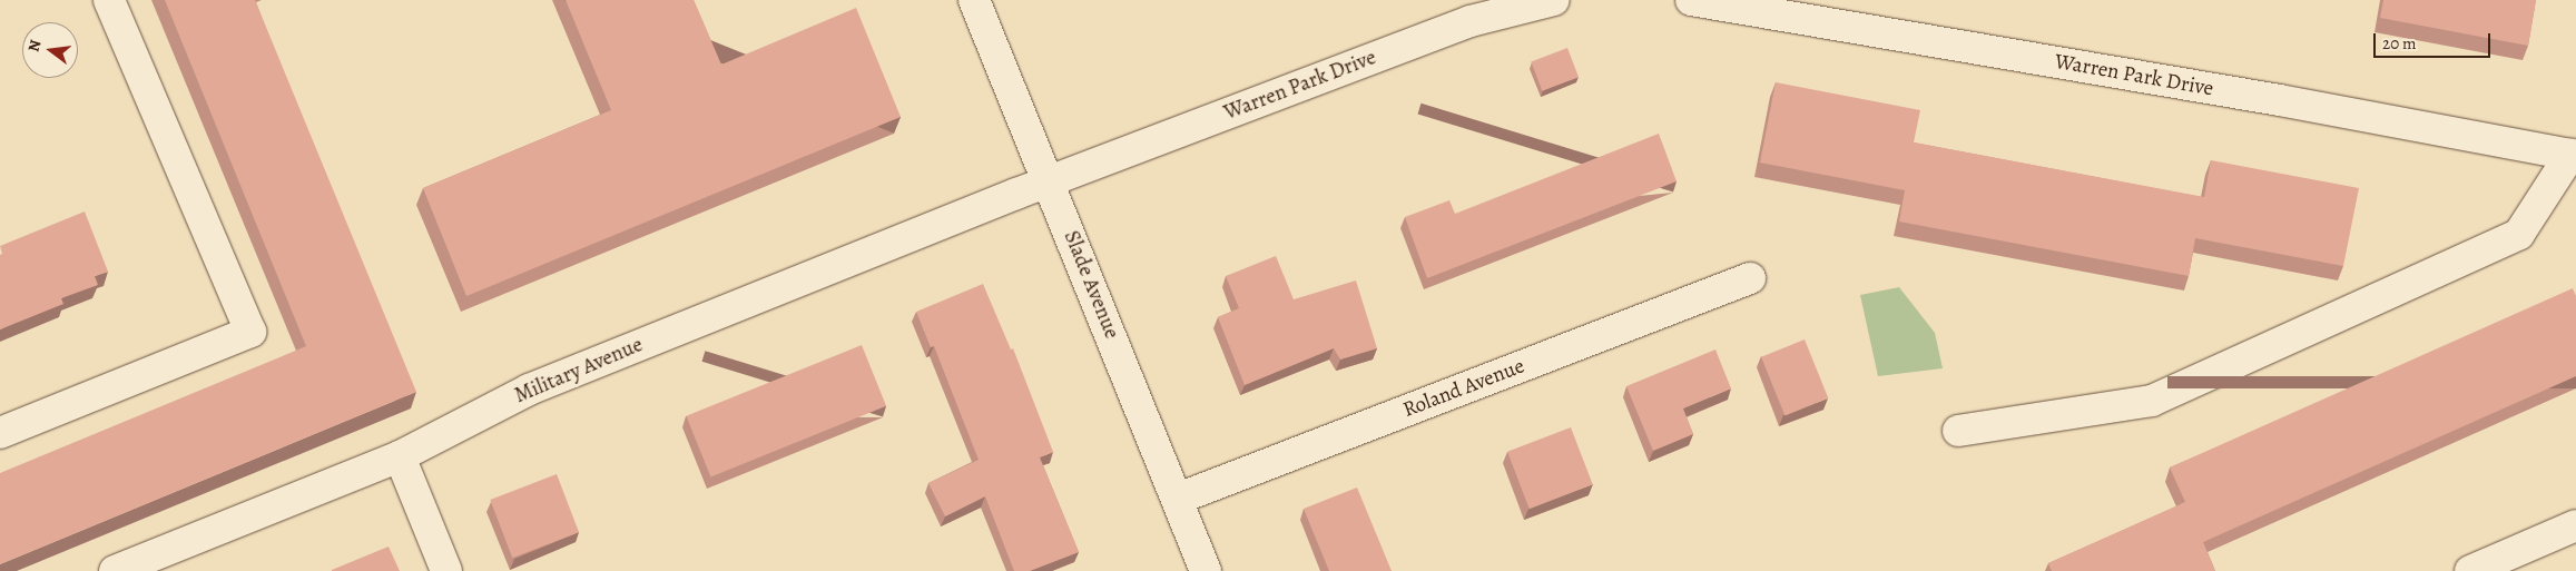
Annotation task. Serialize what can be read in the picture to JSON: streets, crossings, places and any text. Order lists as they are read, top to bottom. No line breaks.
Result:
{"streets":{"street":["Warren Park Drive","Slade Avenue","Military Avenue","Roland Avenue"]},"crossings":[["Warren Park Drive","Slade Avenue"],["Warren Park Drive","Military Avenue"],["Slade Avenue","Military Avenue"],["Slade Avenue","Roland Avenue"]],"scale_bar":"20 m","north":"left"}
